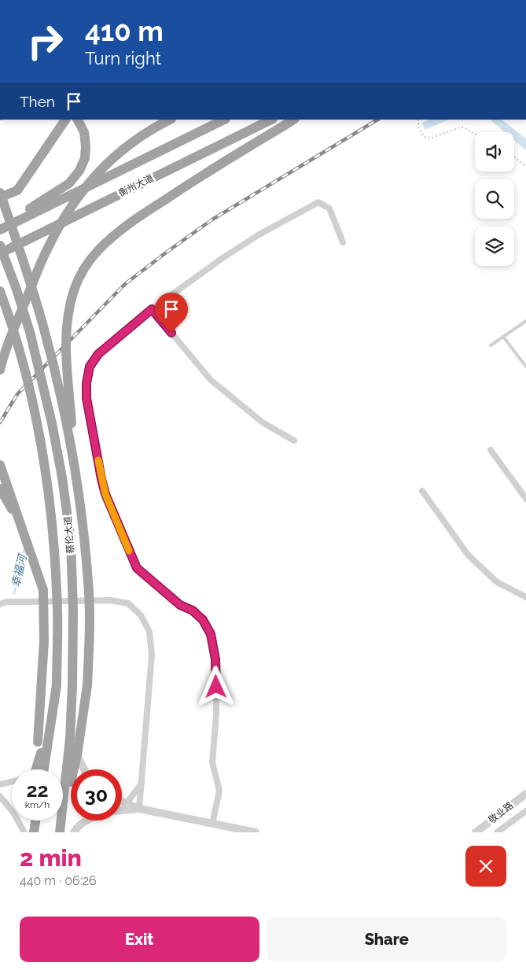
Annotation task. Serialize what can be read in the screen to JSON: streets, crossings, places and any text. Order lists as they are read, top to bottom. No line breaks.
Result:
{"streets":{"highway":["衡州大道","蔡伦大道"],"street":["敬业路"]},"water":["幸福河"],"page":{"turn":["410 m","Turn right"],"then":"Then","speed":"22 km/h","limit":"30","heading":["2 min","440 m · 06:26"],"buttons":["Exit","Share"]}}
